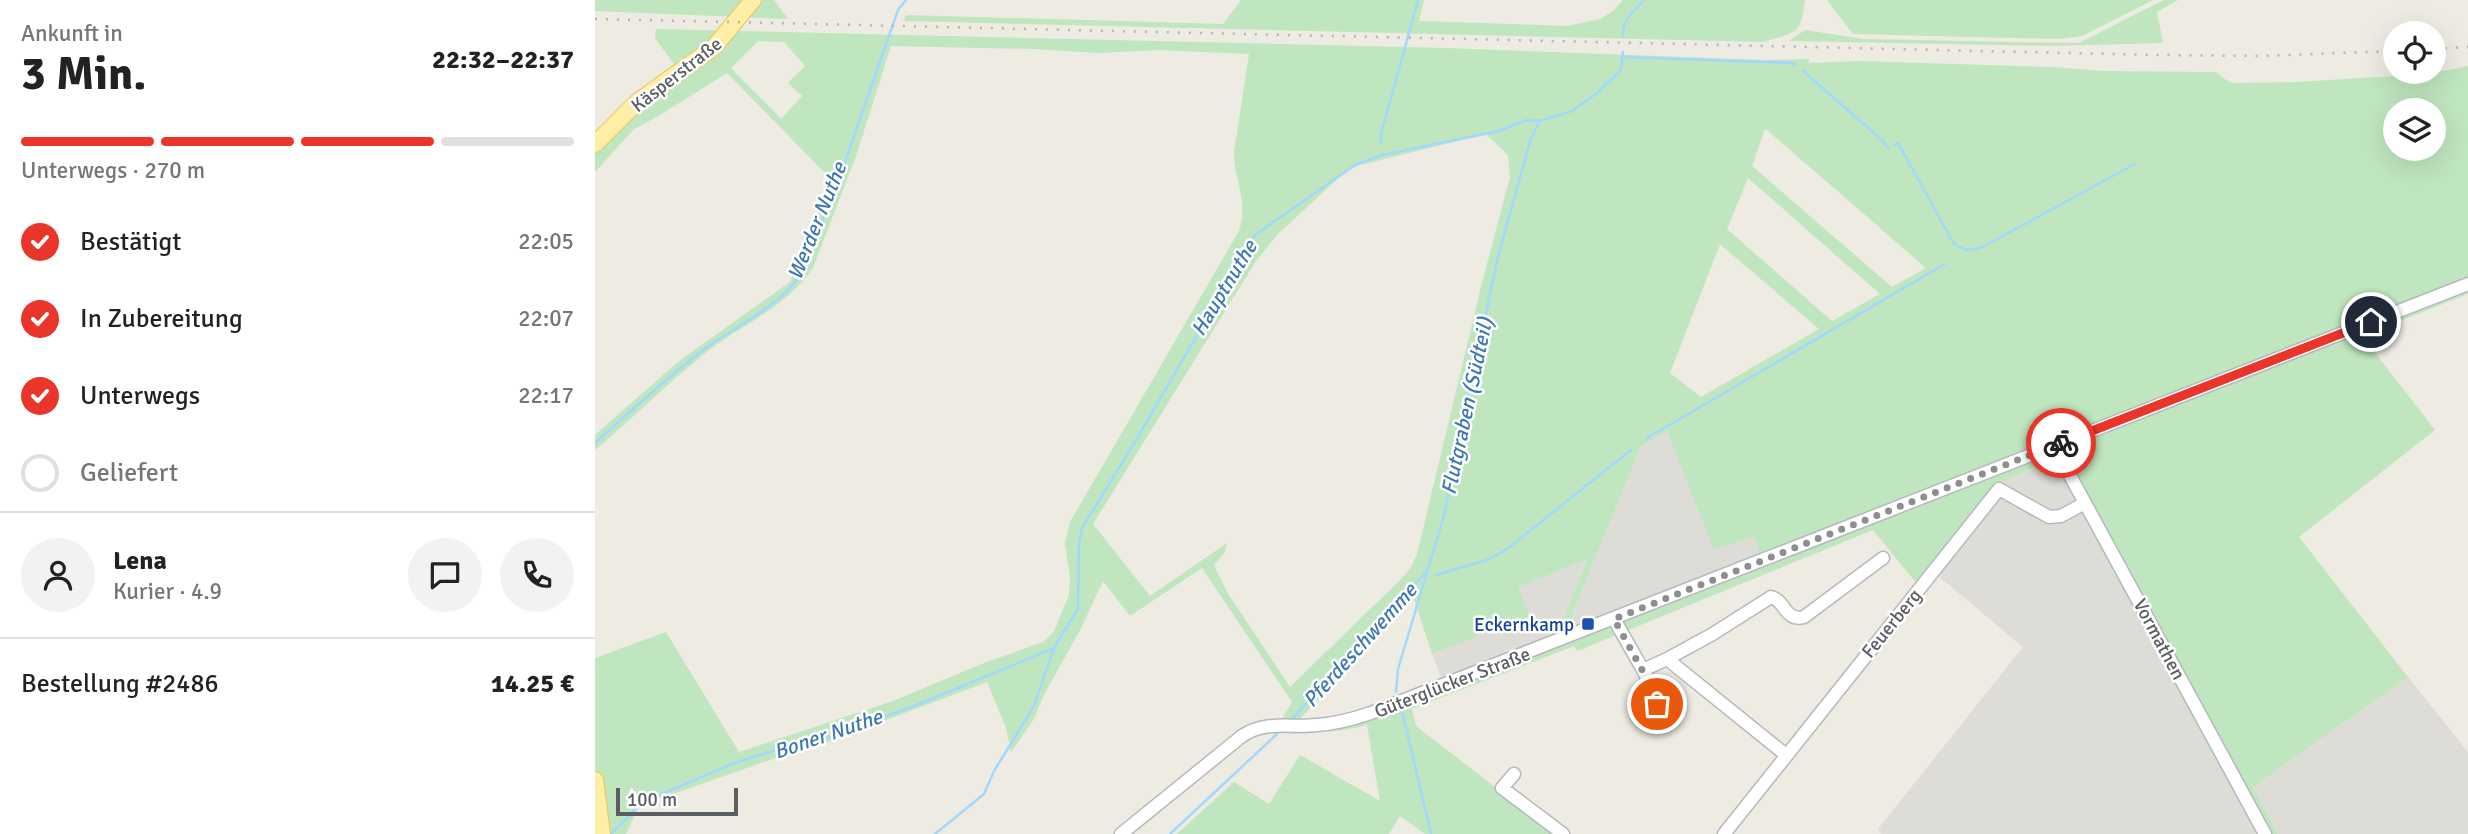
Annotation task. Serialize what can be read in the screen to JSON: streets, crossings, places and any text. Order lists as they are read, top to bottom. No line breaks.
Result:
{"streets":{"main road":["Käsperstraße"],"street":["Feuerberg","Vormathen","Güterglücker Straße"]},"crossings":[["Feuerberg","Vormathen"],["Vormathen","Güterglücker Straße"]],"water":["Werder Nuthe","Hauptnuthe","Flutgraben (Südteil)","Pferdeschwemme","Boner Nuthe"],"places":{"transit":["Eckernkamp"]},"scale_bar":"100 m","page":{"heading":["3 Min.","Ankunft in","22:32–22:37"],"panel":["Lena","Kurier · 4.9","Bestellung #2486","14.25 €"],"bar":"Unterwegs · 270 m","list":[["Bestätigt","22:05"],["In Zubereitung","22:07"],["Unterwegs","22:17"],"Geliefert"],"scale":"100 m"}}
